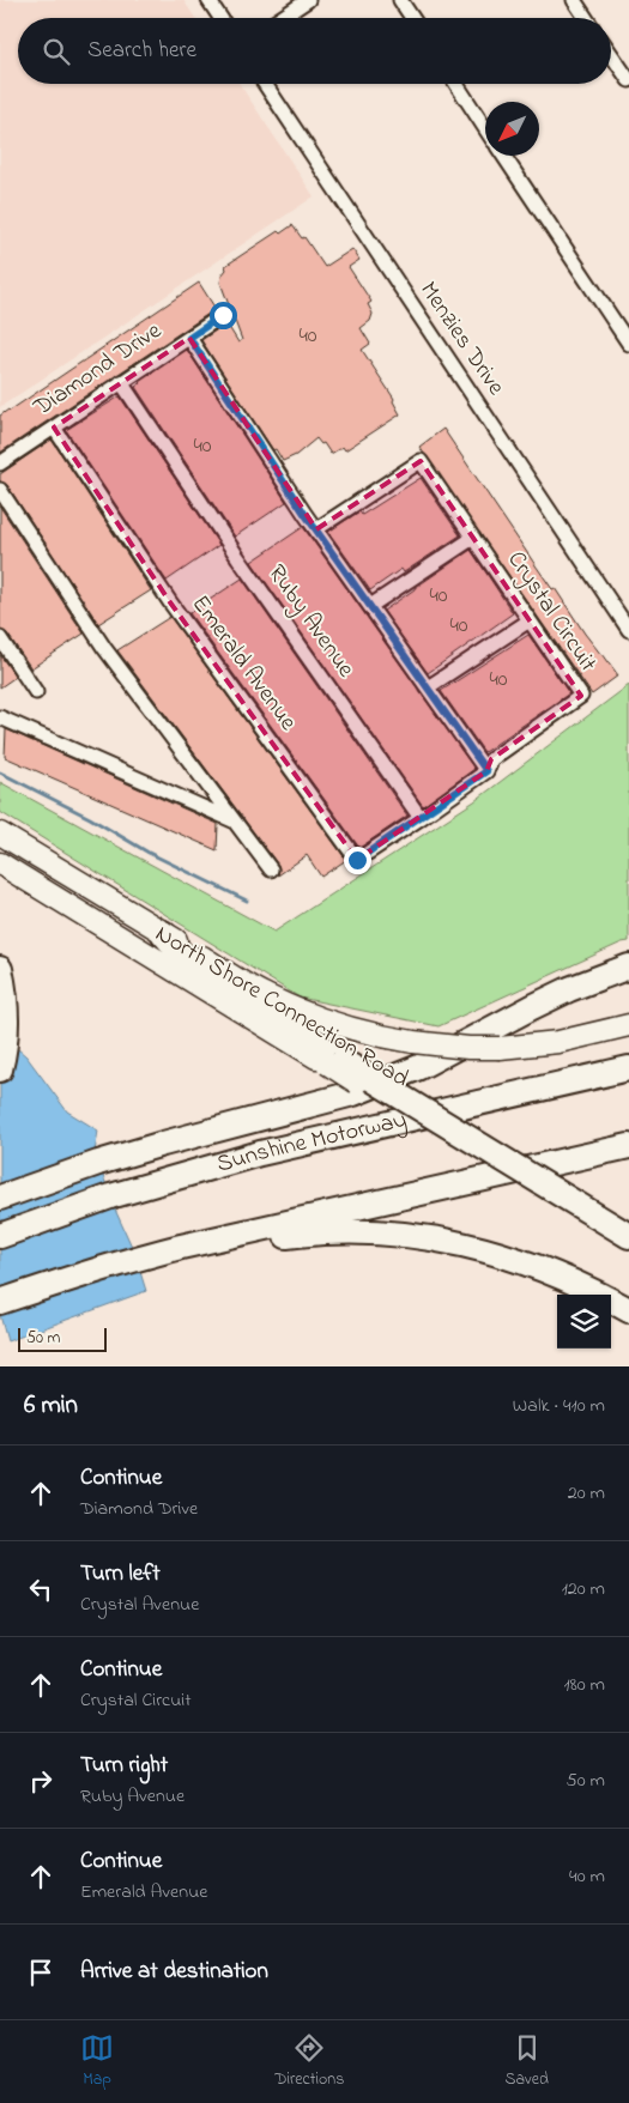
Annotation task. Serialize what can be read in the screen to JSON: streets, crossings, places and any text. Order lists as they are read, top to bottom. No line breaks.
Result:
{"streets":{"highway":["Sunshine Motorway"],"main road":["North Shore Connection Road"],"street":["Menzies Drive","Diamond Drive","Crystal Circuit","Ruby Avenue","Emerald Avenue"]},"crossings":[["Diamond Drive","Ruby Avenue"],["Diamond Drive","Emerald Avenue"],["Ruby Avenue","Emerald Avenue"]],"house_numbers":["40","40","40","40","40"],"scale_bar":"50 m","north":"bottom left","page":{"search":"Search here","scale":"50 m","heading":["6 min","Walk · 410 m"],"list":[["Continue","Diamond Drive","20 m"],["Turn left","Crystal Avenue","120 m"],["Continue","Crystal Circuit","180 m"],["Turn right","Ruby Avenue","50 m"],["Continue","Emerald Avenue","40 m"],"Arrive at destination"],"nav":["Map","Directions","Saved"]}}
